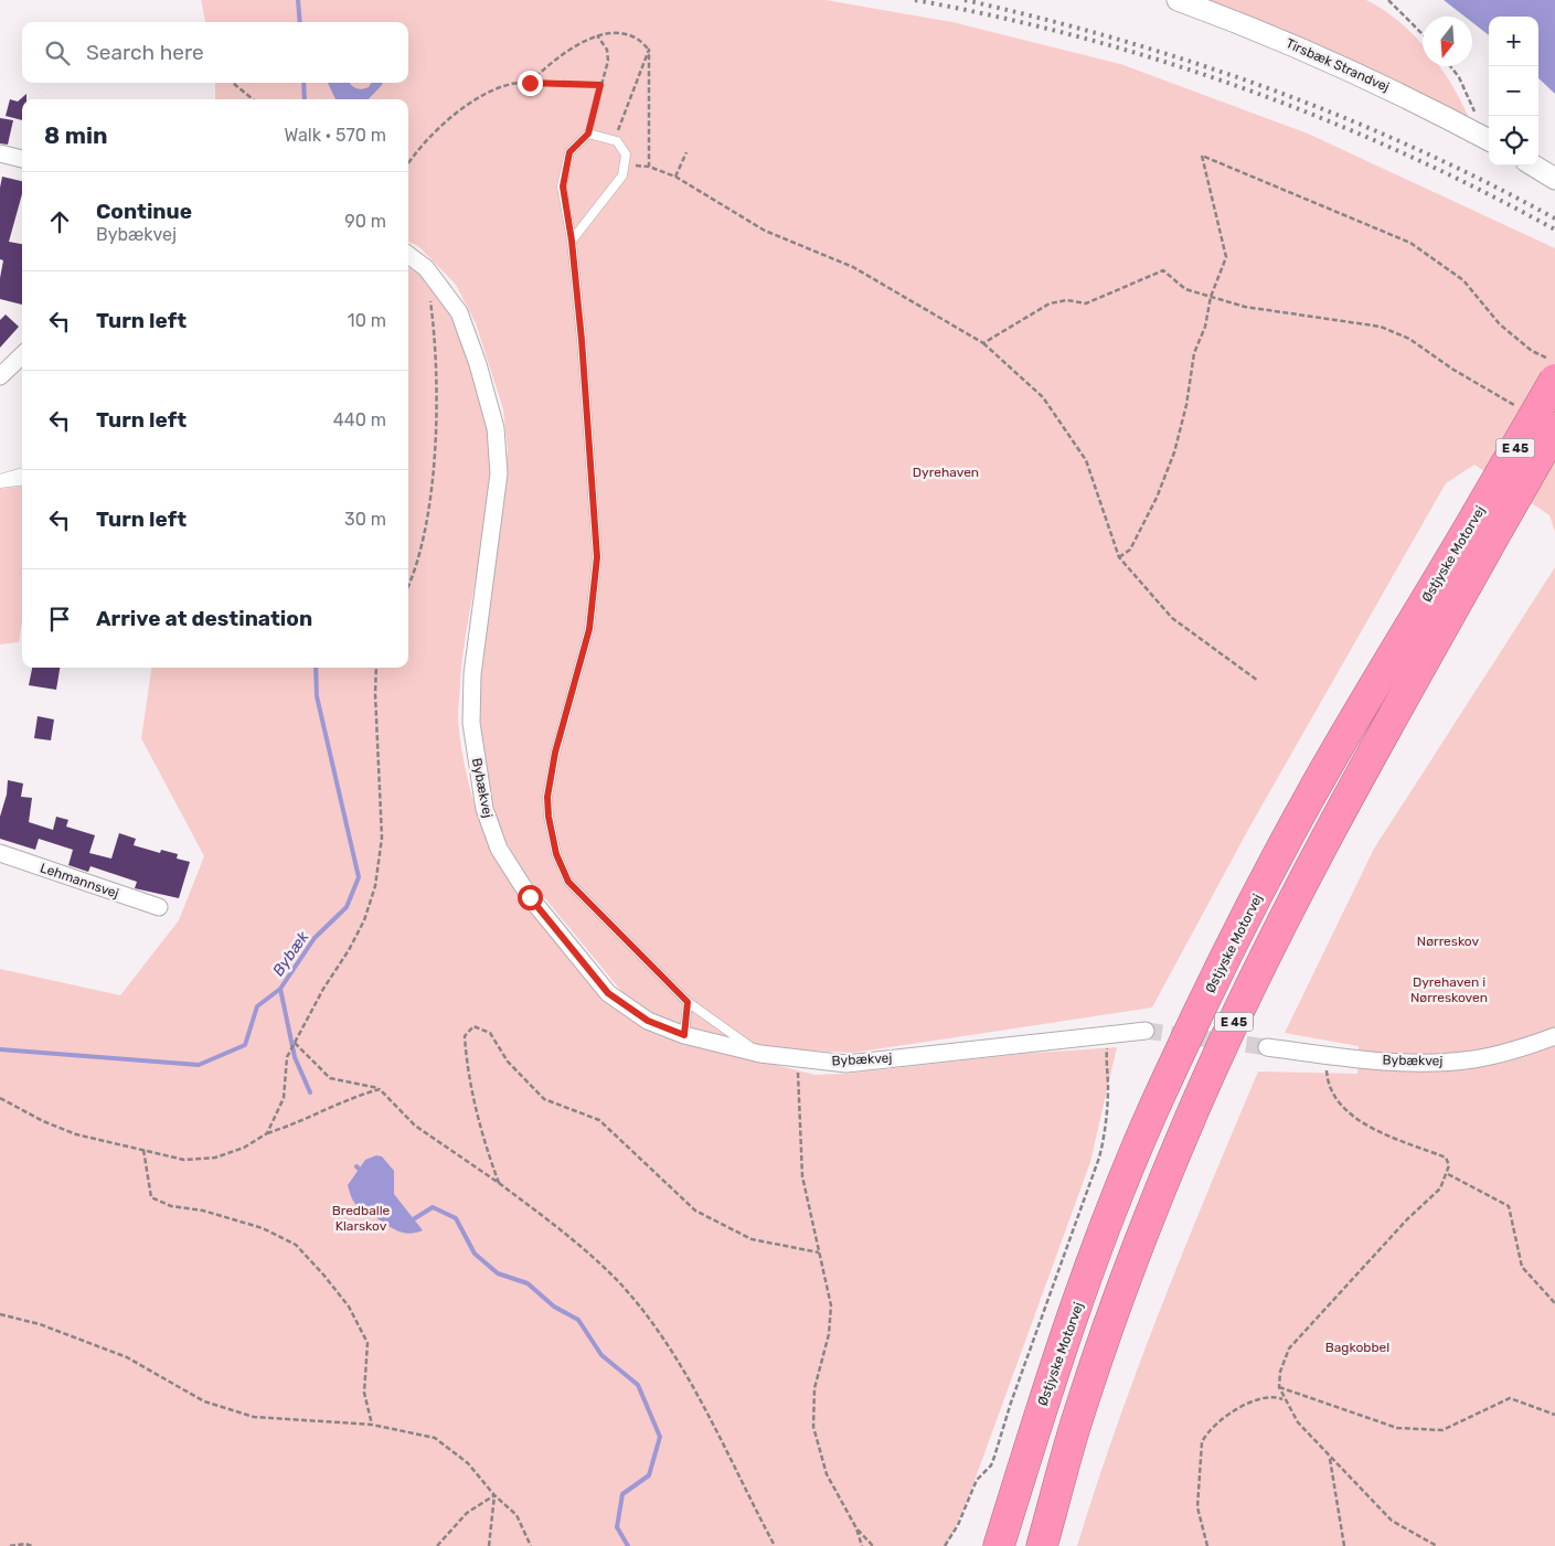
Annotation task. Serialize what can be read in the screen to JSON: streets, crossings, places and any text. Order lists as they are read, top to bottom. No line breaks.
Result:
{"streets":{"highway":["E 45","Østjyske Motorvej"],"street":["Tirsbæk Strandvej","Bybækvej","Lehmannsvej"]},"water":["Bybæk"],"parks":["Dyrehaven","Nørreskov","Dyrehaven i Nørreskoven","Bredballe Klarskov","Bagkobbel"],"north":"bottom","page":{"map_buttons":["+","−"],"search":"Search here","heading":["8 min","Walk · 570 m"],"list":[["Continue","Bybækvej","90 m"],["Turn left","10 m"],["Turn left","440 m"],["Turn left","30 m"],"Arrive at destination"]}}
